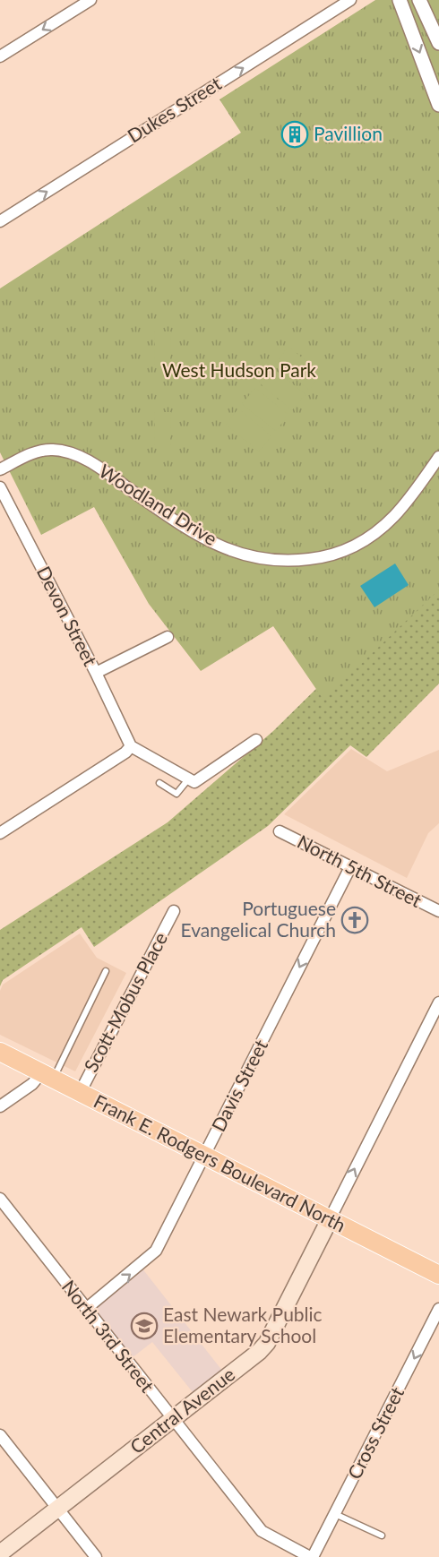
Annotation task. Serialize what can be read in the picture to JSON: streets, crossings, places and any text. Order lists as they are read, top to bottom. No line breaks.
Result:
{"streets":{"main road":["Frank E. Rodgers Boulevard North","Central Avenue"],"street":["Dukes Street","Woodland Drive","Devon Street","North 5th Street","Scott-Mobus Place","Davis Street","North 3rd Street","Cross Street"]},"crossings":[["North 5th Street","Davis Street"],["Scott-Mobus Place","Frank E. Rodgers Boulevard North"],["Davis Street","Frank E. Rodgers Boulevard North"],["Davis Street","North 3rd Street"],["Frank E. Rodgers Boulevard North","Central Avenue"],["North 3rd Street","Central Avenue"],["North 3rd Street","Cross Street"]],"one_way":["Dukes Street","Cross Street"],"parks":["West Hudson Park"],"places":{"building":["Pavillion"],"church":["Portuguese Evangelical Church"],"school or university":["East Newark Public Elementary School"]}}
